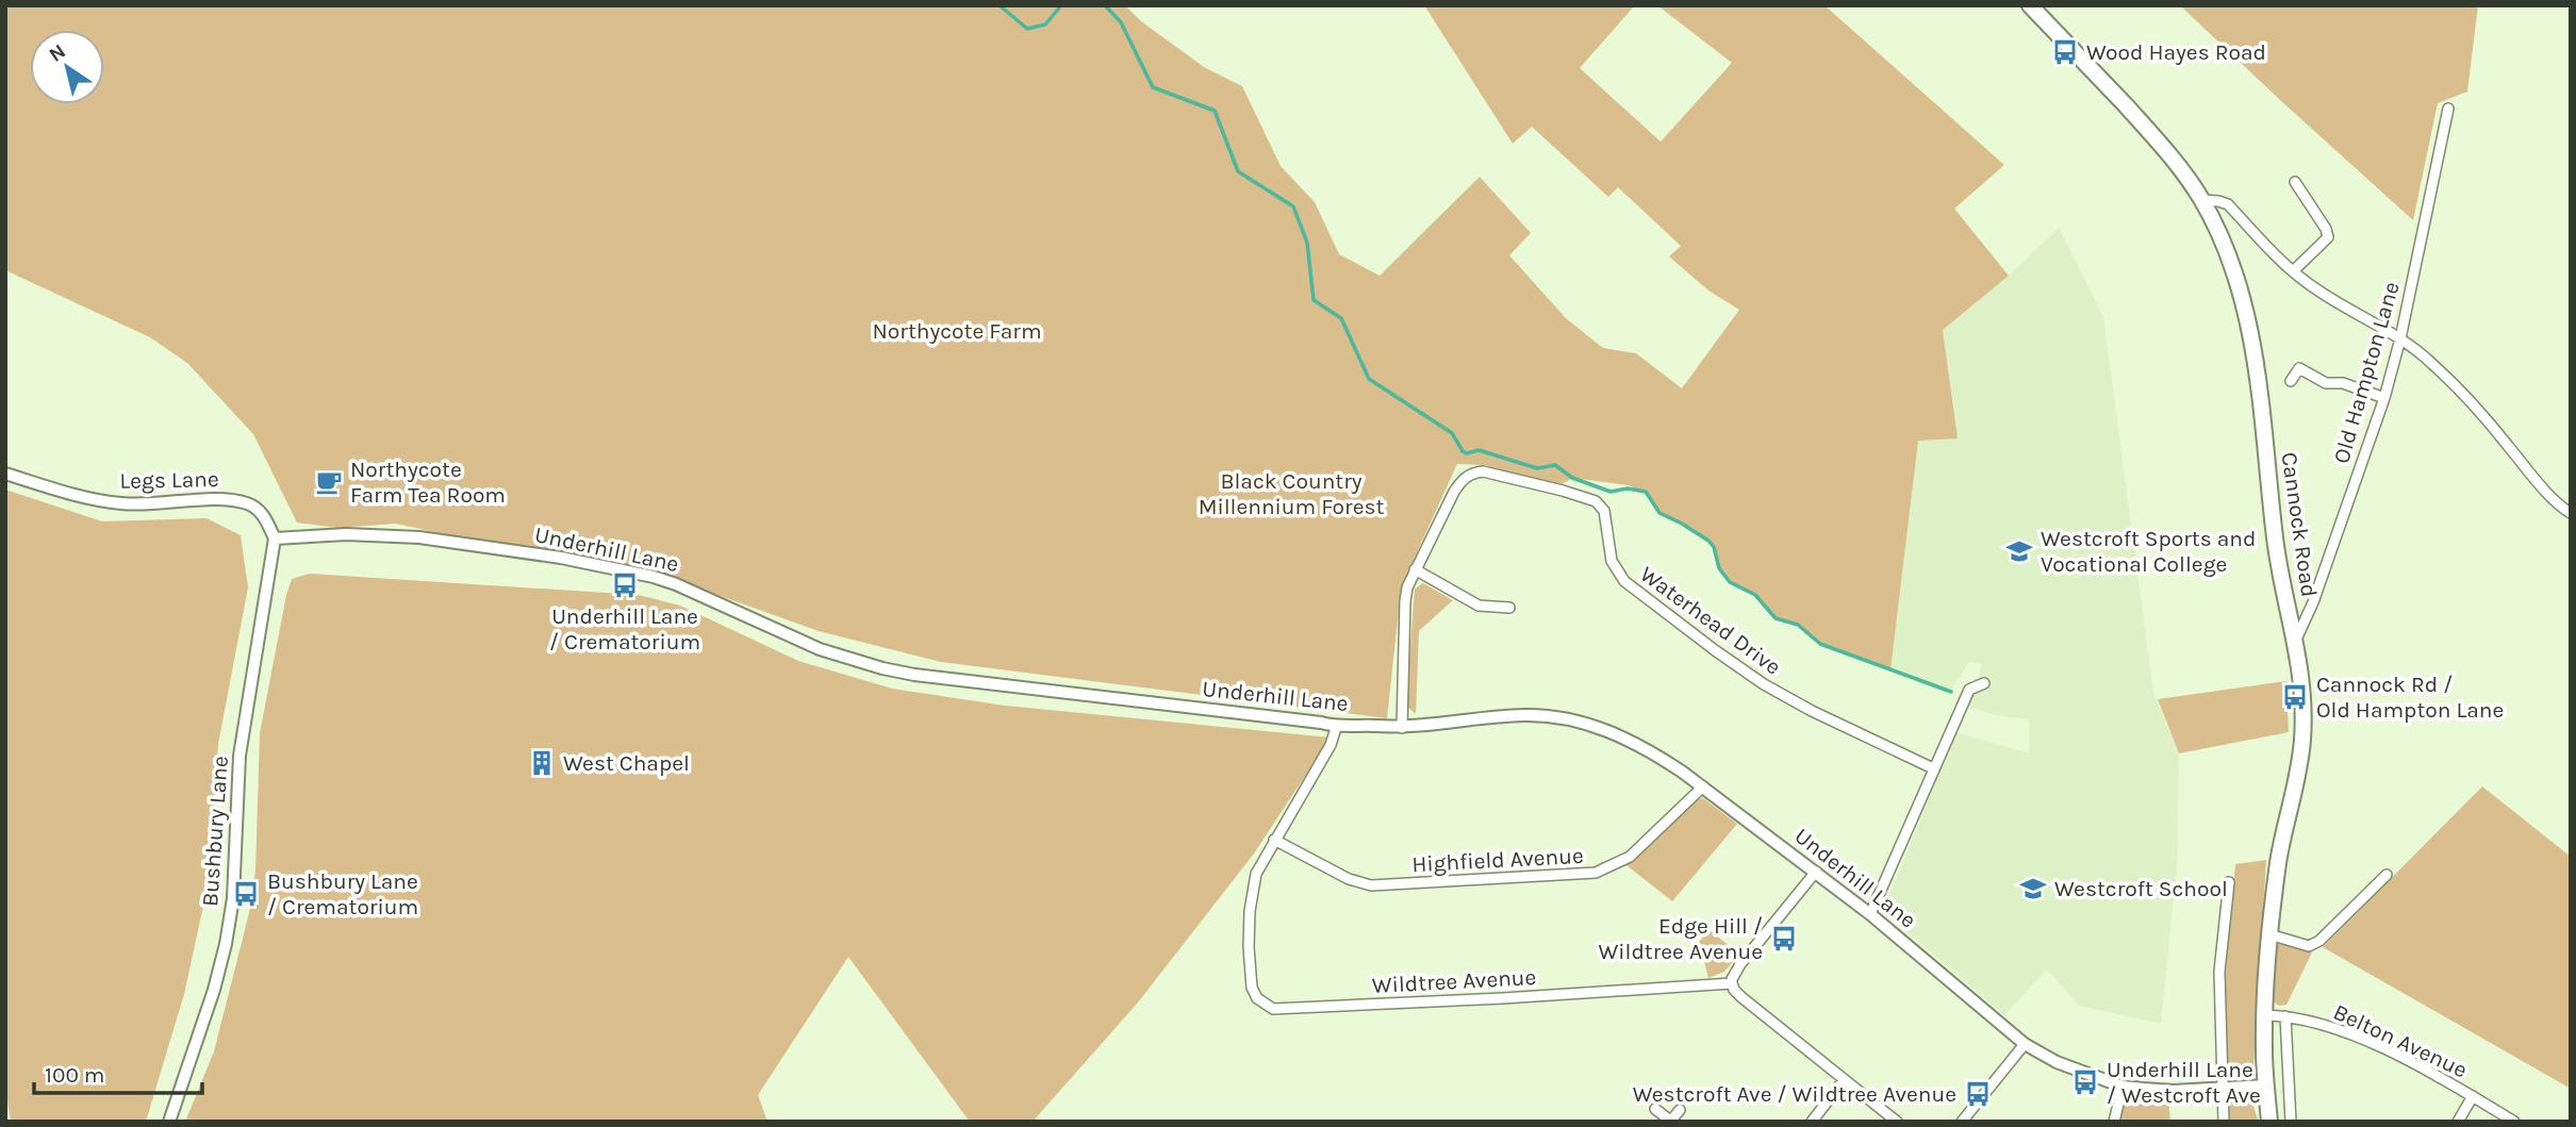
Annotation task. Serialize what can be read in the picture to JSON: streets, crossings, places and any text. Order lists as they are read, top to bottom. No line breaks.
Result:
{"streets":{"highway":["Cannock Road"],"street":["Old Hampton Lane","Legs Lane","Underhill Lane","Waterhead Drive","Bushbury Lane","Highfield Avenue","Wildtree Avenue","Belton Avenue"]},"crossings":[["Old Hampton Lane","Cannock Road"],["Legs Lane","Underhill Lane"],["Legs Lane","Bushbury Lane"],["Cannock Road","Underhill Lane"],["Cannock Road","Belton Avenue"],["Underhill Lane","Waterhead Drive"],["Underhill Lane","Bushbury Lane"],["Underhill Lane","Highfield Avenue"],["Underhill Lane","Wildtree Avenue"],["Highfield Avenue","Wildtree Avenue"]],"parks":["Northycote Farm","Black Country Millennium Forest"],"places":{"bus stop":["Wood Hayes Road","Underhill Lane / Crematorium","Cannock Rd / Old Hampton Lane","Bushbury Lane / Crematorium","Edge Hill / Wildtree Avenue","Underhill Lane / Westcroft Ave","Westcroft Ave / Wildtree Avenue"],"cafe":["Northycote Farm Tea Room"],"school or university":["Westcroft Sports and Vocational College","Westcroft School"],"building":["West Chapel"]},"scale_bar":"100 m","north":"top left"}
